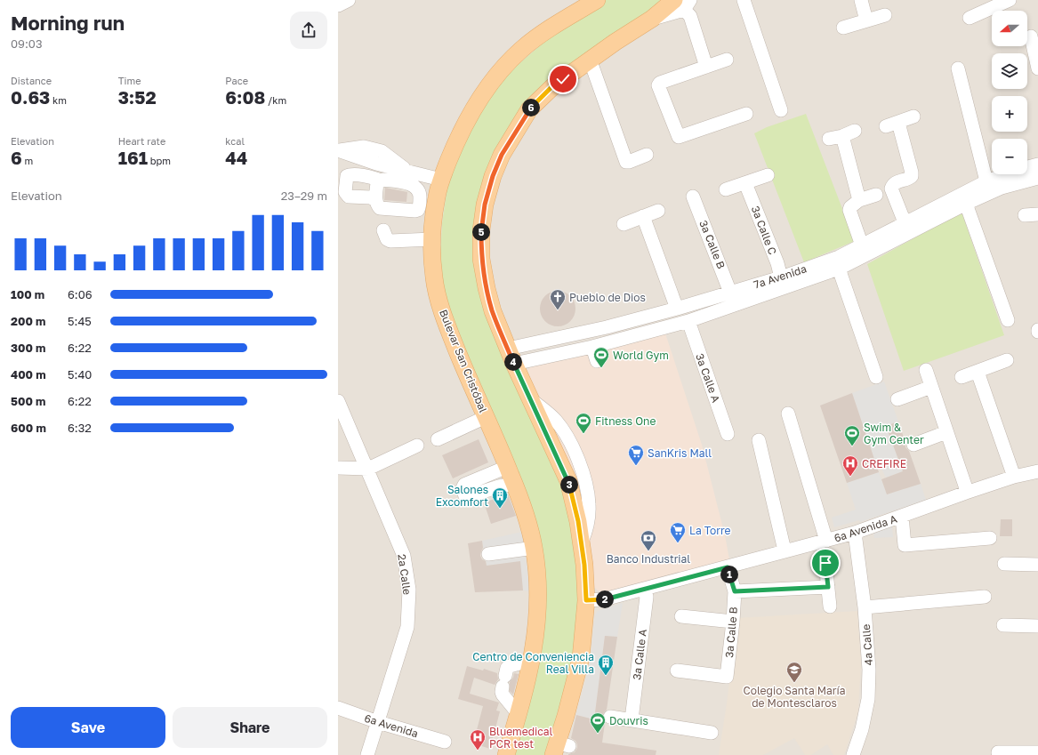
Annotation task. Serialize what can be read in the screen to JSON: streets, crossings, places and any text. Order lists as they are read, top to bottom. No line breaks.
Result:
{"streets":{"main road":["Bulevar San Cristóbal"],"street":["3a Calle C","3a Calle B","7a Avenida","3a Calle A","6a Avenida A","2a Calle","4a Calle","6a Avenida"]},"crossings":[["3a Calle C","7a Avenida"],["3a Calle B","7a Avenida"],["3a Calle B","6a Avenida A"],["7a Avenida","3a Calle A"],["3a Calle A","6a Avenida A"],["6a Avenida A","4a Calle"],["2a Calle","6a Avenida"]],"places":{"church":["Pueblo de Dios"],"sports":["World Gym","Fitness One","Swim & Gym Center","Douvris"],"supermarket":["SanKris Mall","La Torre"],"hospital":["CREFIRE","Bluemedical PCR test"],"building":["Salones Excomfort","Centro de Conveniencia Real Villa"],"bank":["Banco Industrial"],"school or university":["Colegio Santa María de Montesclaros"]},"north":"left","page":{"heading":["Morning run","09:03"],"map_buttons":["+","−"],"stats":[["Distance","0.63 km"],["Time","3:52"],["Pace","6:08 /km"],["Elevation","6 m"],["Heart rate","161 bpm"],["kcal","44"]],"pins":["6","5","4","3","1","2"],"chart":["Elevation","23–29 m"],"list":[{"name":"100 m","note":"6:06"},{"name":"200 m","note":"5:45"},{"name":"300 m","note":"6:22"},{"name":"400 m","note":"5:40"},{"name":"500 m","note":"6:22"},{"name":"600 m","note":"6:32"}],"buttons":["Save","Share"]}}
